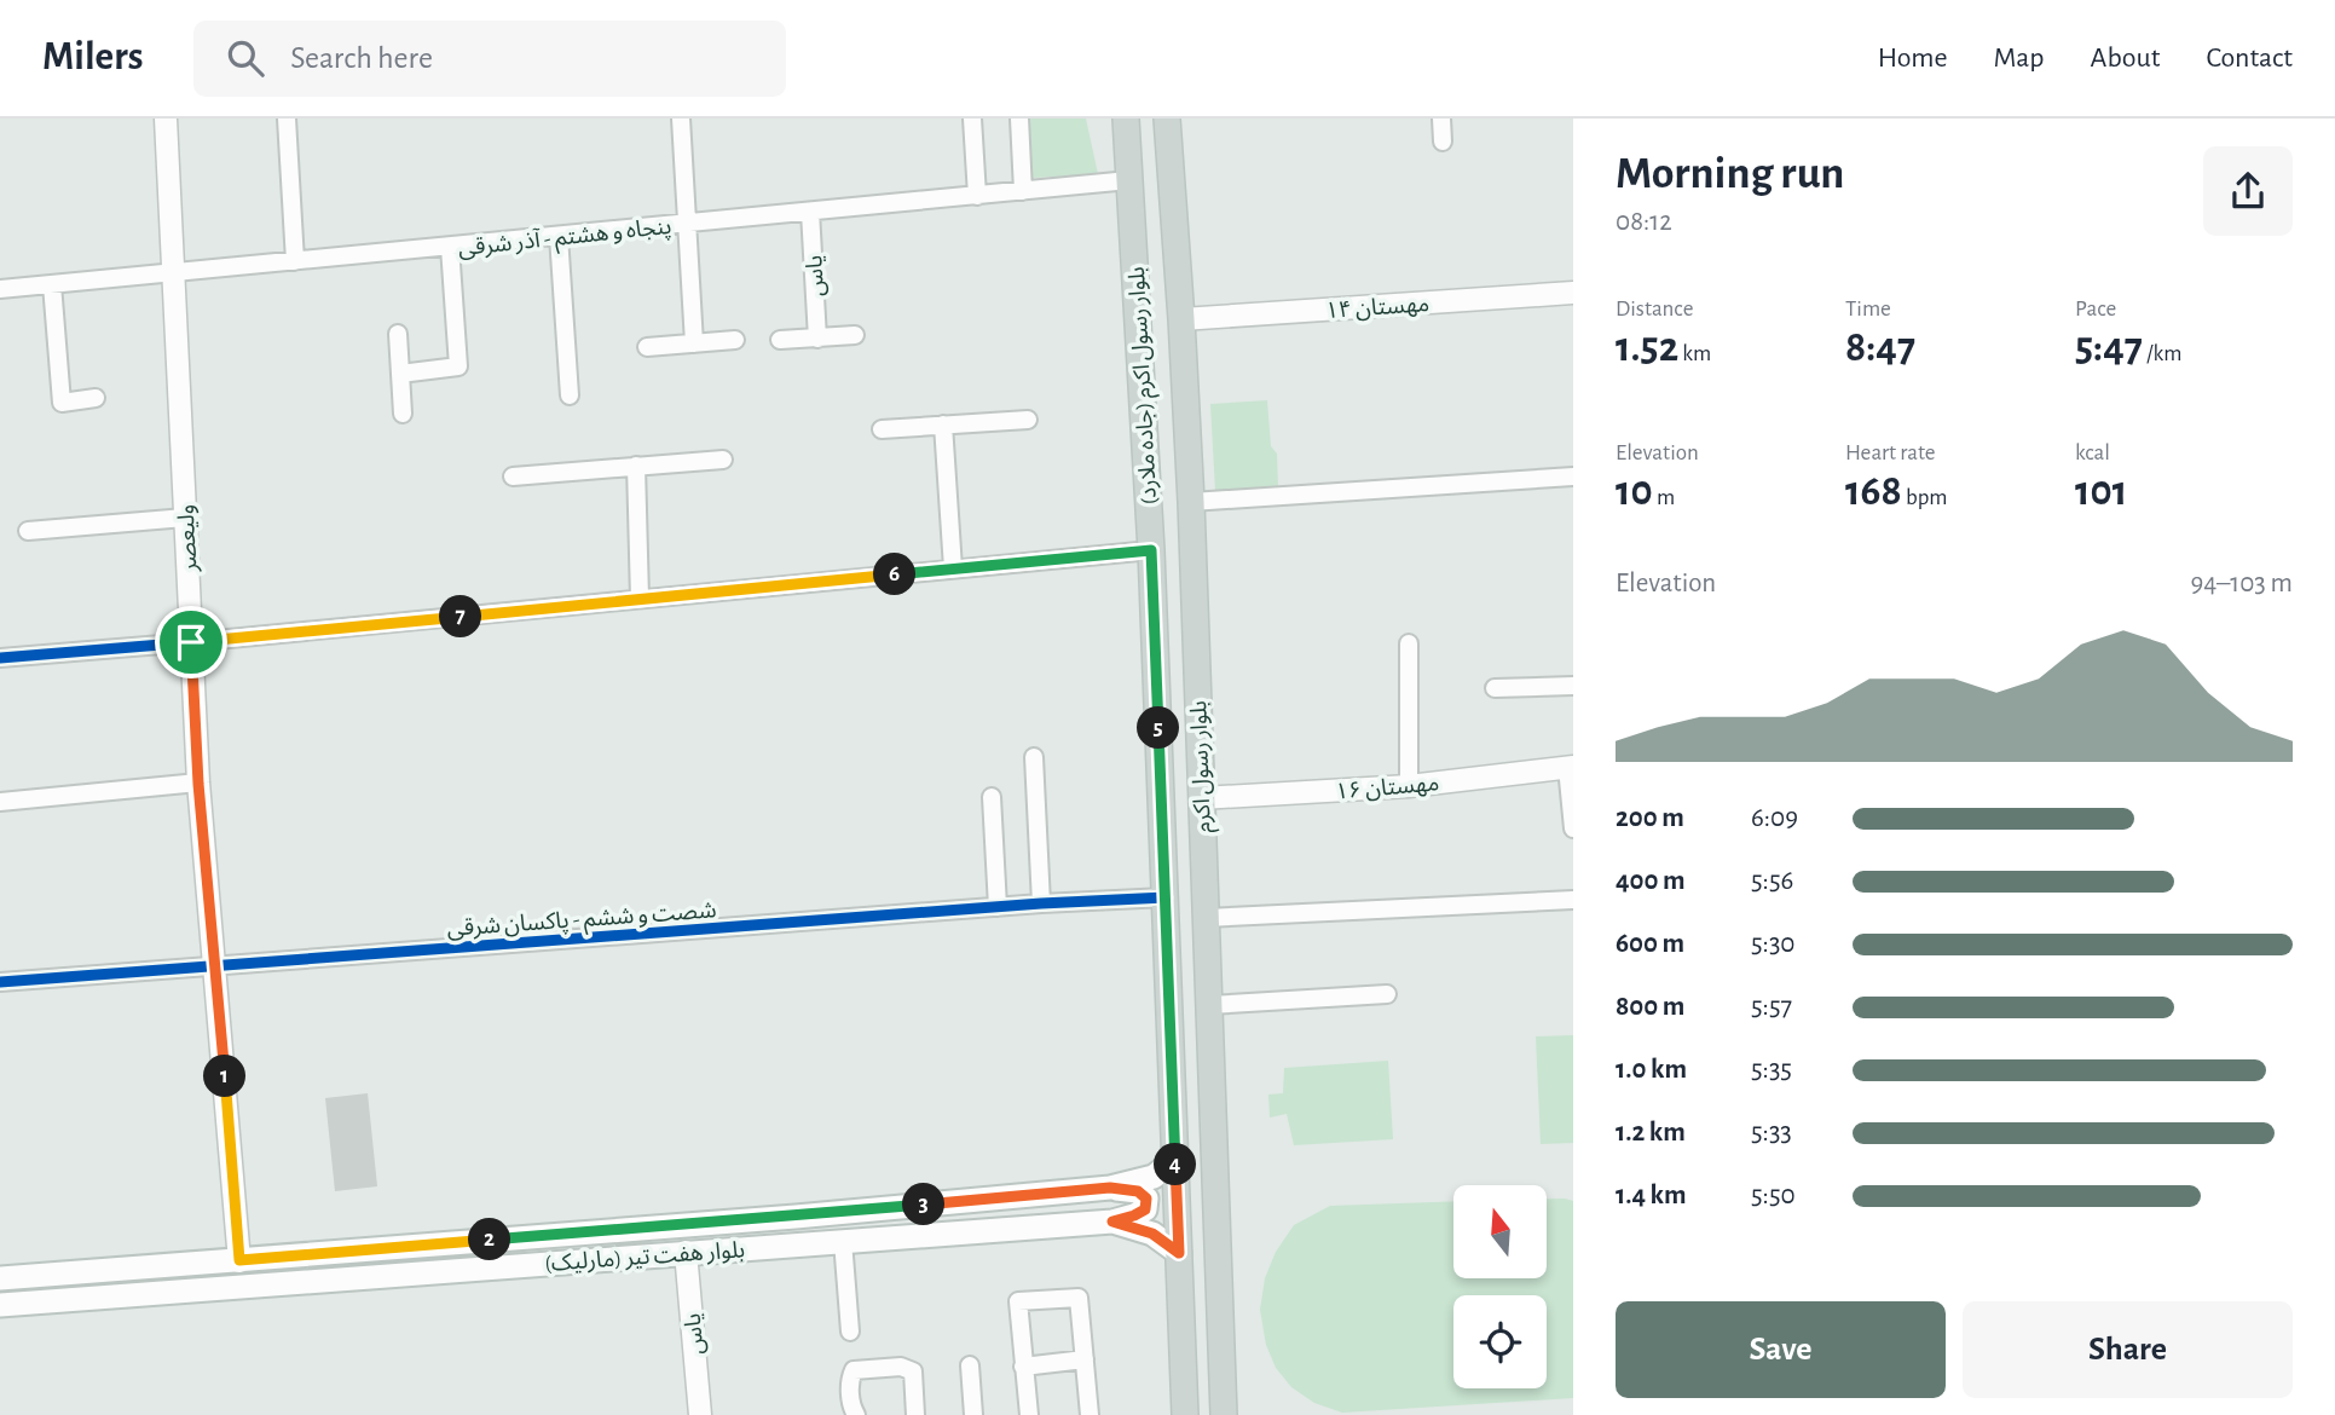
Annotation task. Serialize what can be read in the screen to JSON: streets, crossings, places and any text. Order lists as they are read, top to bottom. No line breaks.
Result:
{"streets":{"main road":["بلوار رسول اکرم (جاده ملارد)","بلوار رسول اکرم","بلوار هفت تیر (مارلیک)"],"street":["پنجاه و هشتم - آذر شرقی","یاس","مهستان ۱۴","ولیعصر","مهستان ۱۶","شصت و ششم - پاکسان شرقی"]},"crossings":[["پنجاه و هشتم - آذر شرقی","یاس"],["پنجاه و هشتم - آذر شرقی","بلوار رسول اکرم (جاده ملارد)"],["پنجاه و هشتم - آذر شرقی","ولیعصر"],["یاس","بلوار هفت تیر (مارلیک)"],["مهستان ۱۴","بلوار رسول اکرم"],["بلوار رسول اکرم (جاده ملارد)","شصت و ششم - پاکسان شرقی"],["بلوار رسول اکرم (جاده ملارد)","بلوار هفت تیر (مارلیک)"],["ولیعصر","شصت و ششم - پاکسان شرقی"],["ولیعصر","بلوار هفت تیر (مارلیک)"],["بلوار رسول اکرم","مهستان ۱۶"]],"north":"top","page":{"header":"Milers","search":"Search here","nav":["Home","Map","About","Contact"],"heading":["Morning run","08:12"],"stats":[["Distance","1.52 km"],["Time","8:47"],["Pace","5:47 /km"],["Elevation","10 m"],["Heart rate","168 bpm"],["kcal","101"]],"chart":["Elevation","94–103 m"],"pins":["6","7","5","1","4","3","2"],"list":[{"name":"200 m","note":"6:09"},{"name":"400 m","note":"5:56"},{"name":"600 m","note":"5:30"},{"name":"800 m","note":"5:57"},{"name":"1.0 km","note":"5:35"},{"name":"1.2 km","note":"5:33"},{"name":"1.4 km","note":"5:50"}],"buttons":["Save","Share"]}}
